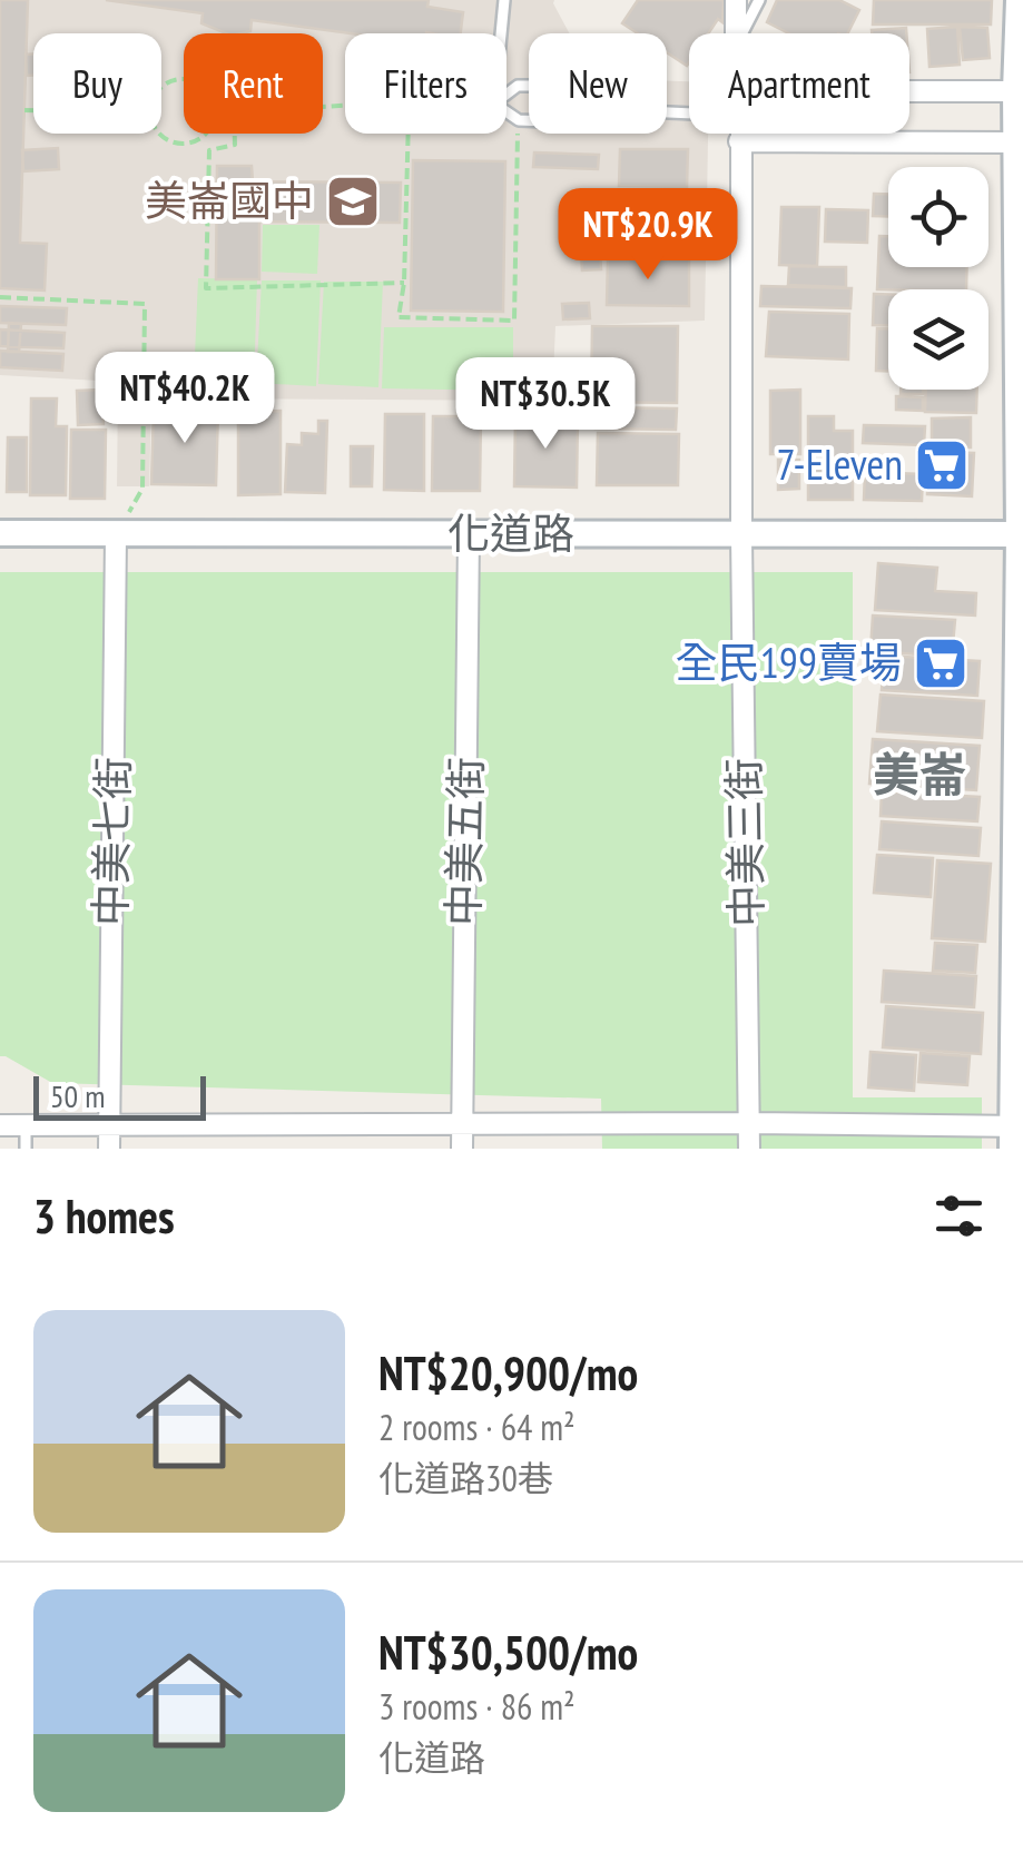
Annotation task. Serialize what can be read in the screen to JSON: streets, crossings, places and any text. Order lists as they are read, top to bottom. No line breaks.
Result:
{"streets":{"street":["化道路","中美七街","中美五街","中美三街"]},"crossings":[["化道路","中美七街"],["化道路","中美五街"],["化道路","中美三街"]],"districts":["美崙"],"places":{"school or university":["美崙國中"],"supermarket":["7-Eleven","全民199賣場"]},"scale_bar":"50 m","page":{"chip":["Buy","Rent","Filters","New","Apartment"],"price":["NT$20.9K","NT$40.2K","NT$30.5K"],"scale":"50 m","heading":"3 homes","list":[{"name":"NT$20,900/mo","note":"2 rooms · 64 m² · 化道路30巷"},{"name":"NT$30,500/mo","note":"3 rooms · 86 m² · 化道路"}]}}
